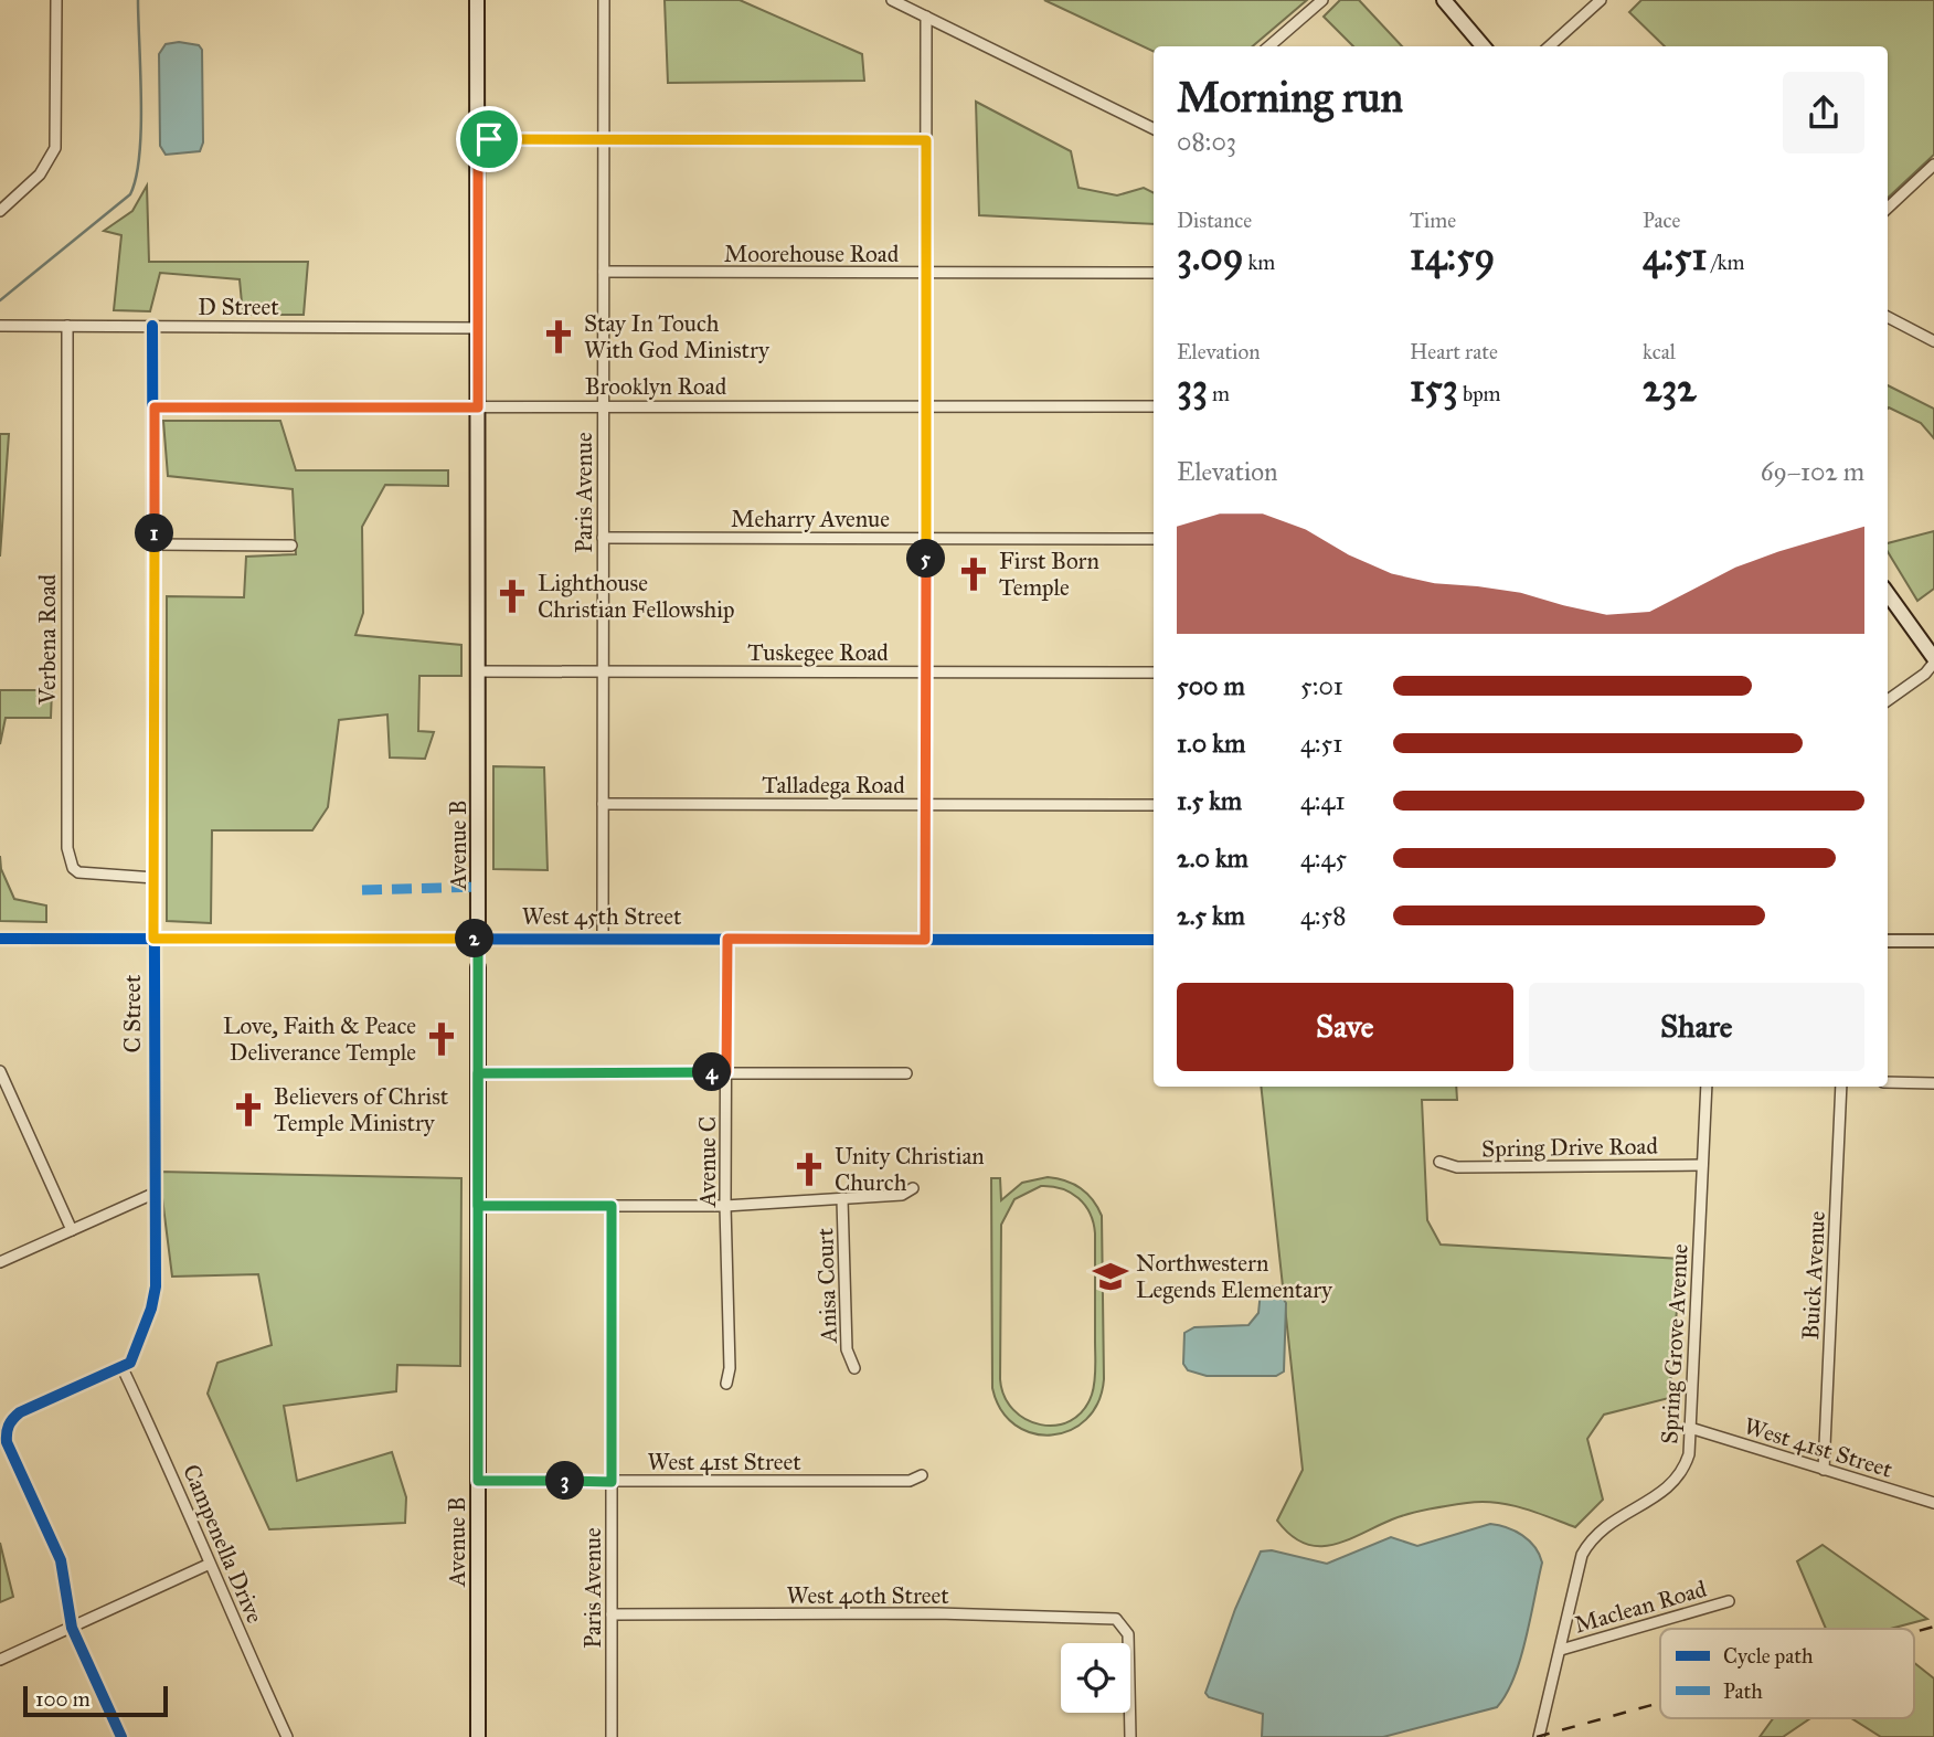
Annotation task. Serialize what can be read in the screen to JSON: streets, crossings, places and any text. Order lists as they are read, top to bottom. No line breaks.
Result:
{"streets":{"main road":["Avenue B"],"street":["Moorehouse Road","D Street","Brooklyn Road","Paris Avenue","Meharry Avenue","Verbena Road","Tuskegee Road","Talladega Road","West 45th Street","C Street","Spring Drive Road","Avenue C","Buick Avenue","Anisa Court","Spring Grove Avenue","West 41st Street","Campenella Drive","West 40th Street","Maclean Road"]},"crossings":[["Moorehouse Road","Paris Avenue"],["D Street","Verbena Road"],["D Street","Avenue B"],["D Street","C Street"],["Brooklyn Road","Paris Avenue"],["Brooklyn Road","Avenue B"],["Brooklyn Road","C Street"],["Paris Avenue","Meharry Avenue"],["Paris Avenue","Tuskegee Road"],["Paris Avenue","Talladega Road"],["Paris Avenue","West 45th Street"],["Paris Avenue","West 41st Street"],["Paris Avenue","West 40th Street"],["Verbena Road","C Street"],["Tuskegee Road","Avenue B"],["Avenue B","West 45th Street"],["Avenue B","West 41st Street"],["West 45th Street","C Street"],["West 45th Street","Avenue C"],["C Street","Campenella Drive"],["Spring Drive Road","Spring Grove Avenue"],["Buick Avenue","West 41st Street"],["Spring Grove Avenue","West 41st Street"],["Spring Grove Avenue","Maclean Road"]],"places":{"church":["Stay In Touch With God Ministry","First Born Temple","Lighthouse Christian Fellowship","Love, Faith & Peace Deliverance Temple","Believers of Christ Temple Ministry","Unity Christian Church"],"school or university":["Northwestern Legends Elementary"]},"legend":["Cycle path","Path"],"scale_bar":"100 m","page":{"heading":["Morning run","08:03"],"stats":[["Distance","3.09 km"],["Time","14:59"],["Pace","4:51 /km"],["Elevation","33 m"],["Heart rate","153 bpm"],["kcal","232"]],"chart":["Elevation","69–102 m"],"pins":["1","5","2","4","3"],"list":[{"name":"500 m","note":"5:01"},{"name":"1.0 km","note":"4:51"},{"name":"1.5 km","note":"4:41"},{"name":"2.0 km","note":"4:45"},{"name":"2.5 km","note":"4:58"}],"buttons":["Save","Share"],"scale":"100 m"}}
